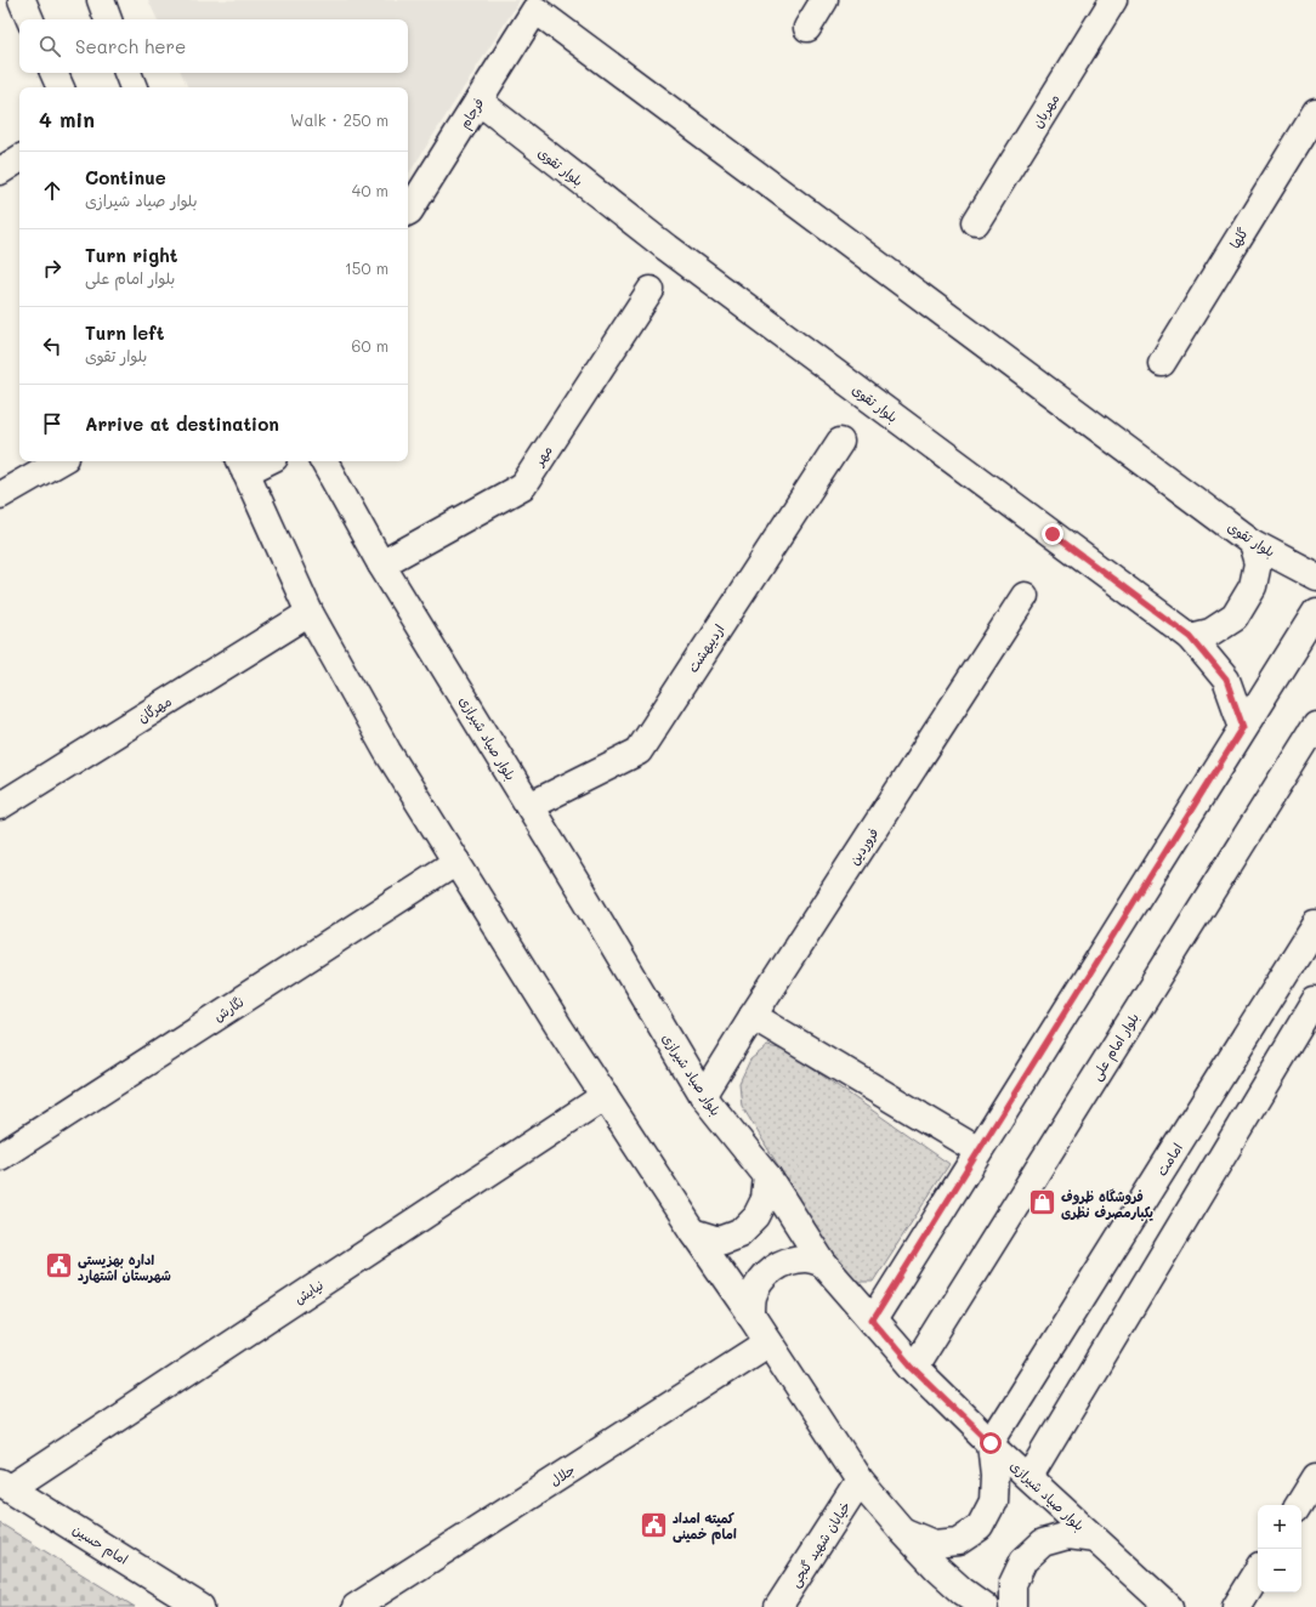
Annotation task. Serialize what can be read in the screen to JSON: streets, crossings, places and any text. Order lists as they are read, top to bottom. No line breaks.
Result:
{"streets":{"street":["مهربان","فرجام","بلوار تقوی","گلها","مهر","اردیبهشت","مهرگان","بلوار صیاد شیرازی","فروردین","نگارش","بلوار امام علی","امامت","نیایش","جلال","امام حسین","خیابان شهید گنجی"]},"crossings":[["فرجام","بلوار تقوی"],["مهر","بلوار صیاد شیرازی"],["اردیبهشت","بلوار صیاد شیرازی"],["بلوار صیاد شیرازی","فروردین"],["بلوار صیاد شیرازی","بلوار امام علی"],["بلوار صیاد شیرازی","امامت"],["نیایش","امام حسین"]],"places":{"shop":["فروشگاه ظروف یکبارمصرف نظری"],"public building":["اداره بهزیستی شهرستان اشتهارد","کمیته امداد امام خمینی"]},"page":{"search":"Search here","heading":["4 min","Walk · 250 m"],"list":[["Continue","بلوار صیاد شیرازی","40 m"],["Turn right","بلوار امام علی","150 m"],["Turn left","بلوار تقوی","60 m"],"Arrive at destination"],"map_buttons":["+","−"]}}
